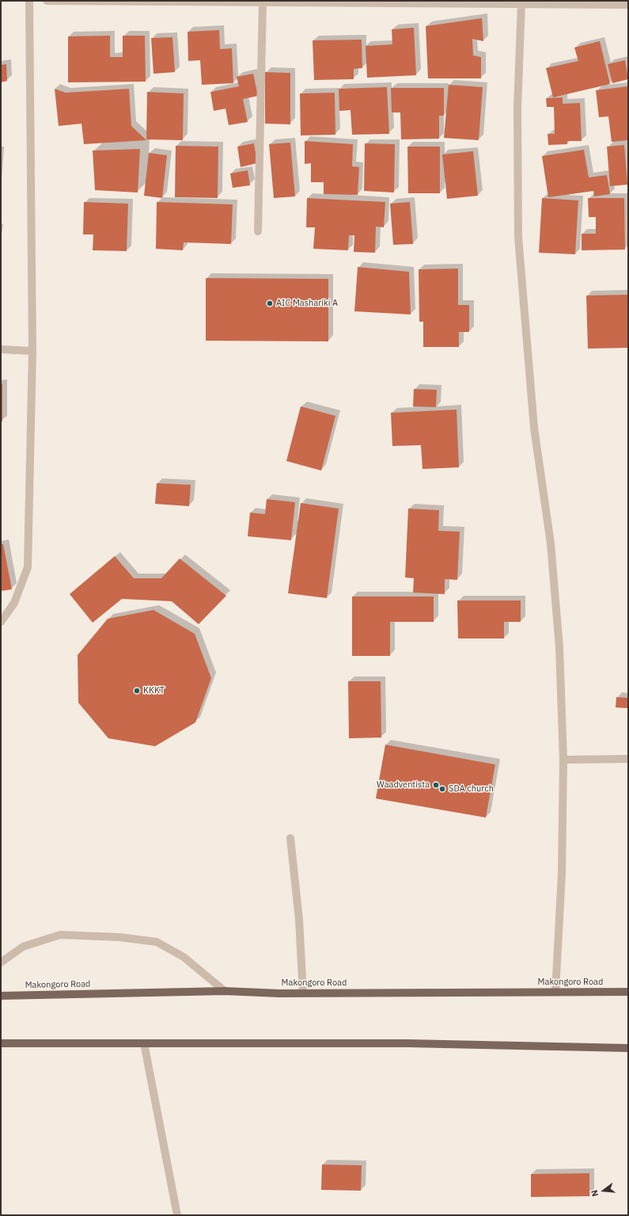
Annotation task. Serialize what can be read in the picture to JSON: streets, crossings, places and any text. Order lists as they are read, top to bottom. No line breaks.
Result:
{"streets":{"main road":["Makongoro Road"]},"places":["AIC Mashariki A","KKKT","Waadventista","SDA church"],"north":"left"}
